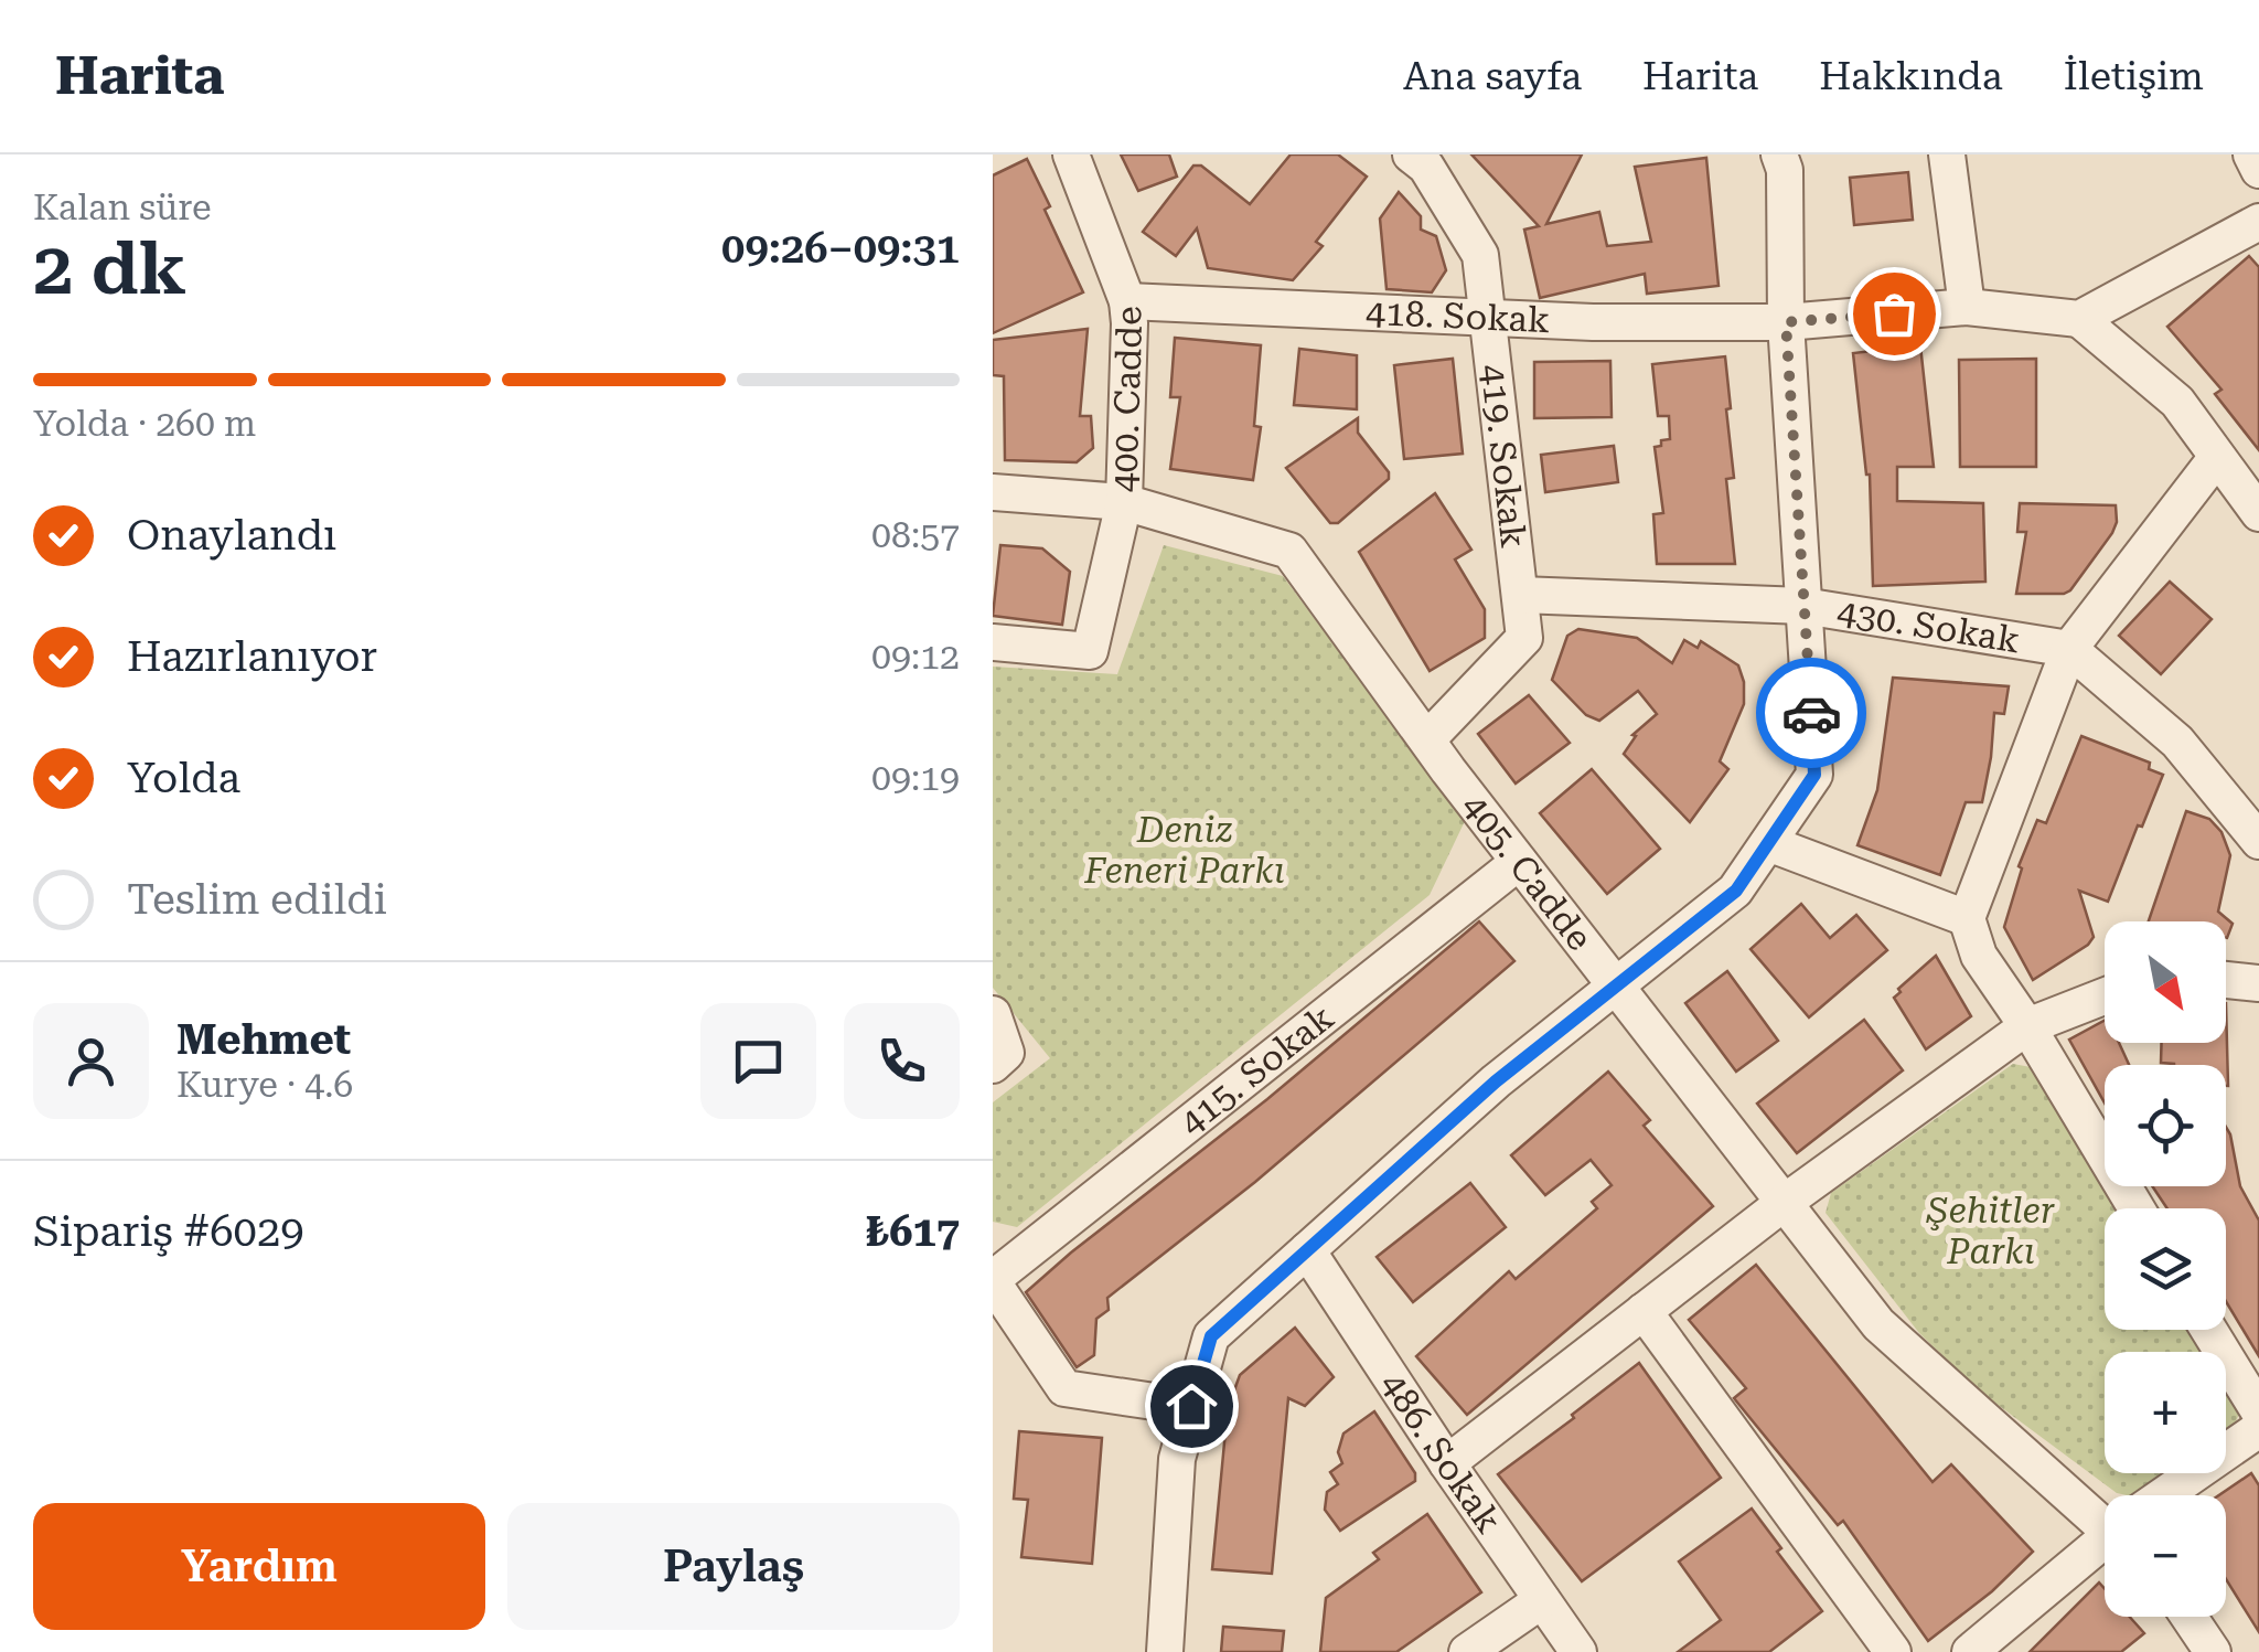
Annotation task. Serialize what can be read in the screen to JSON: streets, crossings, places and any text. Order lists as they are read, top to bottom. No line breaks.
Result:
{"streets":{"street":["418. Sokak","400. Cadde","419. Sokak","430. Sokak","405. Cadde","415. Sokak","486. Sokak"]},"crossings":[["418. Sokak","400. Cadde"],["418. Sokak","419. Sokak"],["400. Cadde","405. Cadde"],["419. Sokak","430. Sokak"],["419. Sokak","405. Cadde"],["405. Cadde","415. Sokak"]],"parks":["Deniz Feneri Parkı","Şehitler Parkı"],"north":"bottom right","page":{"header":"Harita","nav":["Ana sayfa","Harita","Hakkında","İletişim"],"heading":["2 dk","Kalan süre","09:26–09:31"],"panel":["Mehmet","Kurye · 4.6","Sipariş #6029","₺617"],"bar":"Yolda · 260 m","list":[["Onaylandı","08:57"],["Hazırlanıyor","09:12"],["Yolda","09:19"],"Teslim edildi"],"map_buttons":["+","−"],"buttons":["Yardım","Paylaş"]}}
